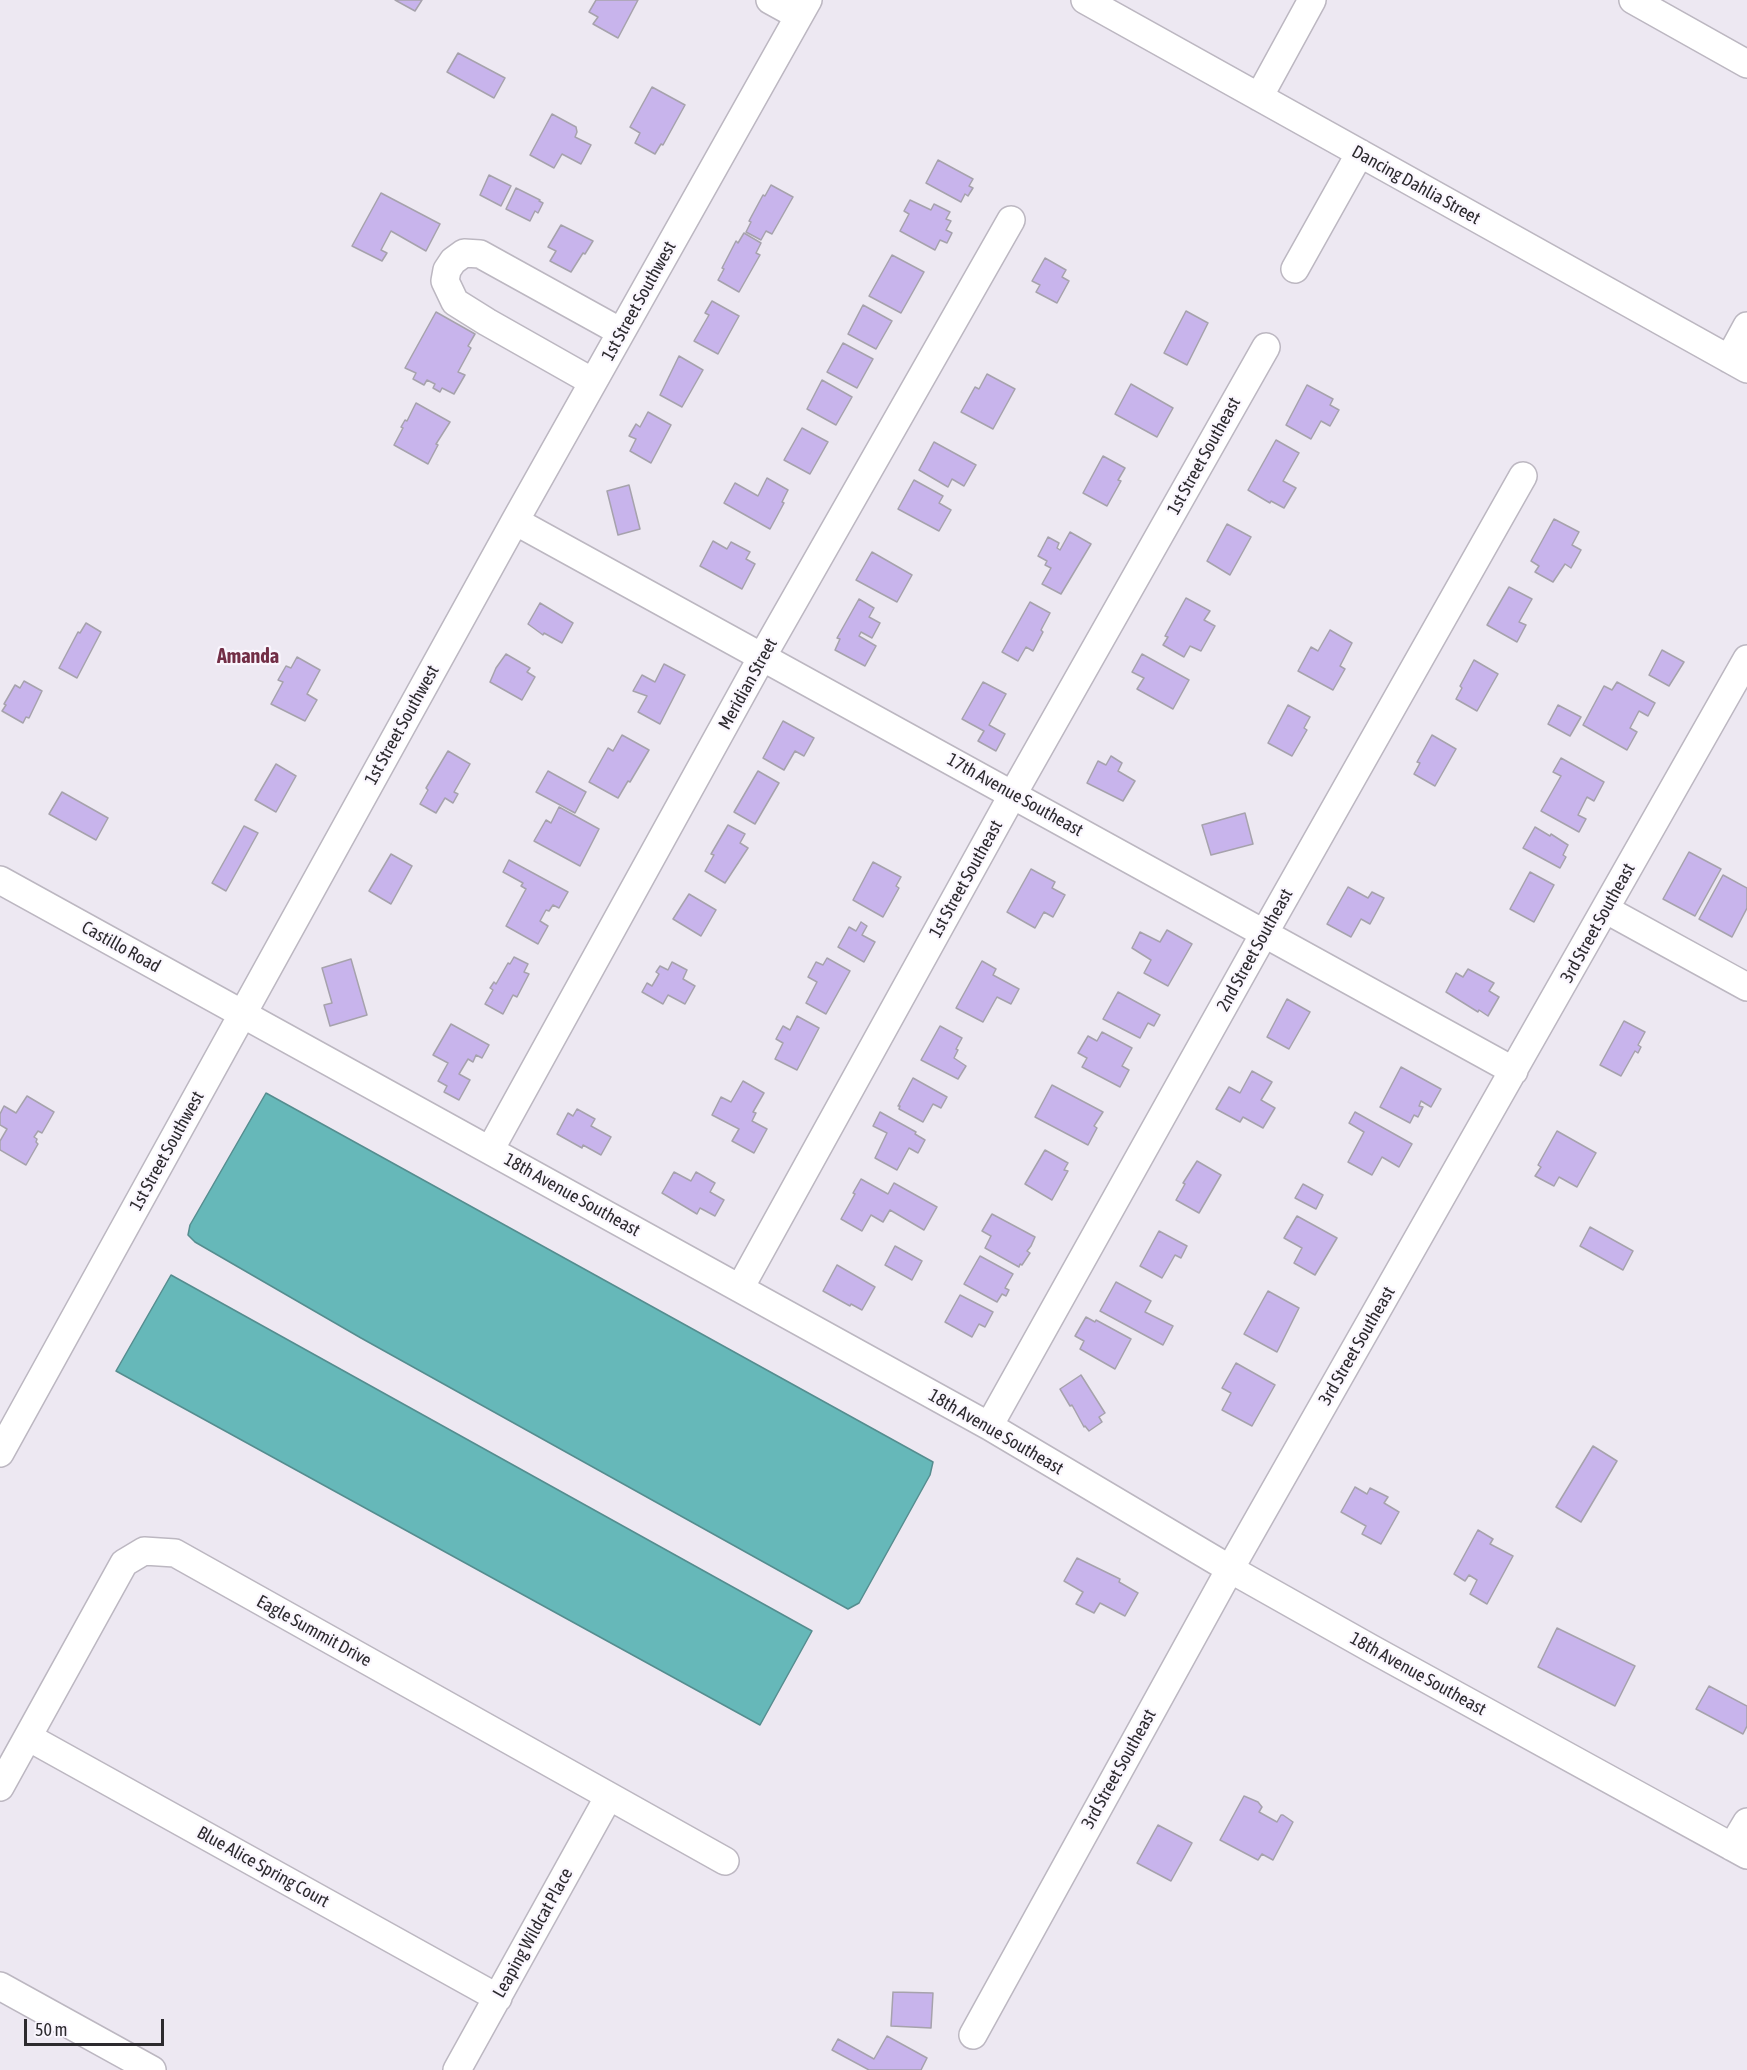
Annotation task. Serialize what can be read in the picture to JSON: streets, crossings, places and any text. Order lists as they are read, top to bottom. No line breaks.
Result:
{"streets":{"street":["Dancing Dahlia Street","1st Street Southwest","1st Street Southeast","Meridian Street","17th Avenue Southeast","3rd Street Southeast","Castillo Road","2nd Street Southeast","18th Avenue Southeast","Eagle Summit Drive","Blue Alice Spring Court","Leaping Wildcat Place"]},"crossings":[["1st Street Southwest","17th Avenue Southeast"],["1st Street Southwest","Castillo Road"],["1st Street Southwest","18th Avenue Southeast"],["1st Street Southeast","17th Avenue Southeast"],["1st Street Southeast","18th Avenue Southeast"],["Meridian Street","17th Avenue Southeast"],["Meridian Street","18th Avenue Southeast"],["17th Avenue Southeast","3rd Street Southeast"],["17th Avenue Southeast","2nd Street Southeast"],["3rd Street Southeast","18th Avenue Southeast"],["Castillo Road","18th Avenue Southeast"],["2nd Street Southeast","18th Avenue Southeast"],["Eagle Summit Drive","Blue Alice Spring Court"],["Eagle Summit Drive","Leaping Wildcat Place"],["Blue Alice Spring Court","Leaping Wildcat Place"]],"districts":["Amanda"],"scale_bar":"50 m"}
